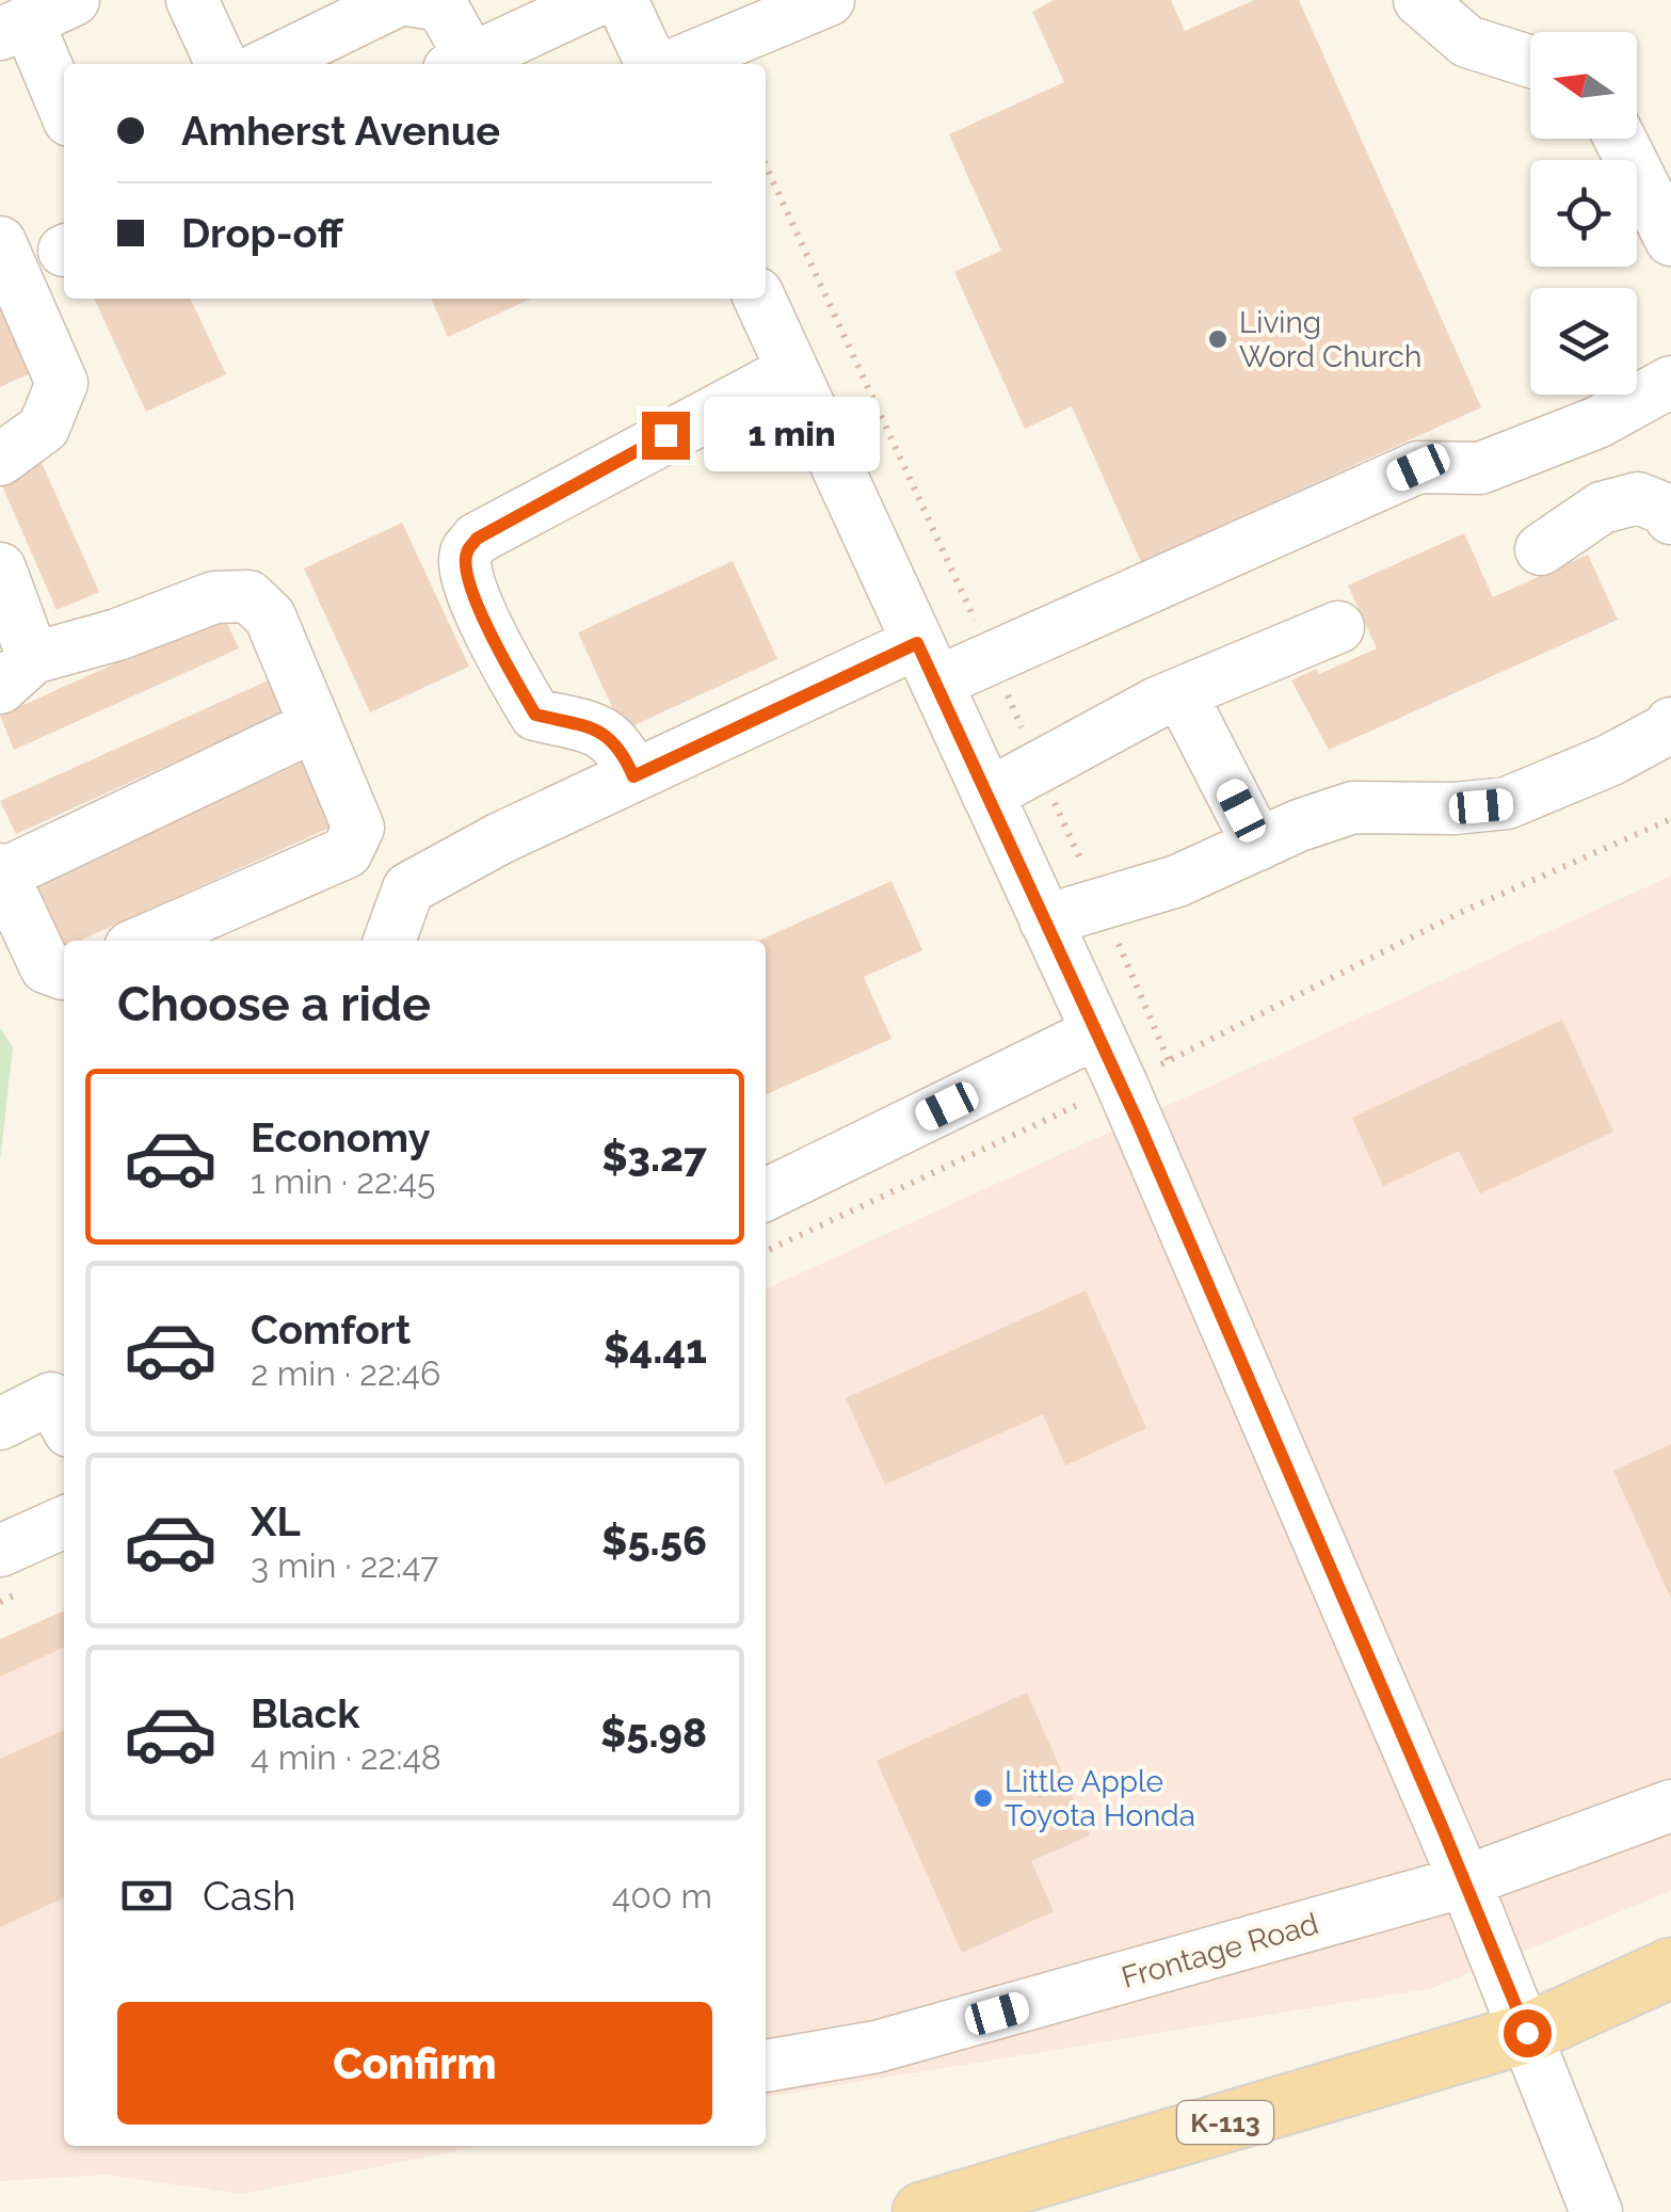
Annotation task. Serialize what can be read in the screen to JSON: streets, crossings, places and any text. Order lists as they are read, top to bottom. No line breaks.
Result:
{"streets":{"main road":["K-113"],"street":["Frontage Road"]},"places":["Living Word Church","Little Apple Toyota Honda"],"north":"left","page":{"banner":["Amherst Avenue","Drop-off"],"bubble":"1 min","heading":"Choose a ride","list":[{"name":"Economy","note":"1 min · 22:45","value":"$3.27"},{"name":"Comfort","note":"2 min · 22:46","value":"$4.41"},{"name":"XL","note":"3 min · 22:47","value":"$5.56"},{"name":"Black","note":"4 min · 22:48","value":"$5.98"}],"pay":["Cash","400 m"],"buttons":"Confirm"}}
